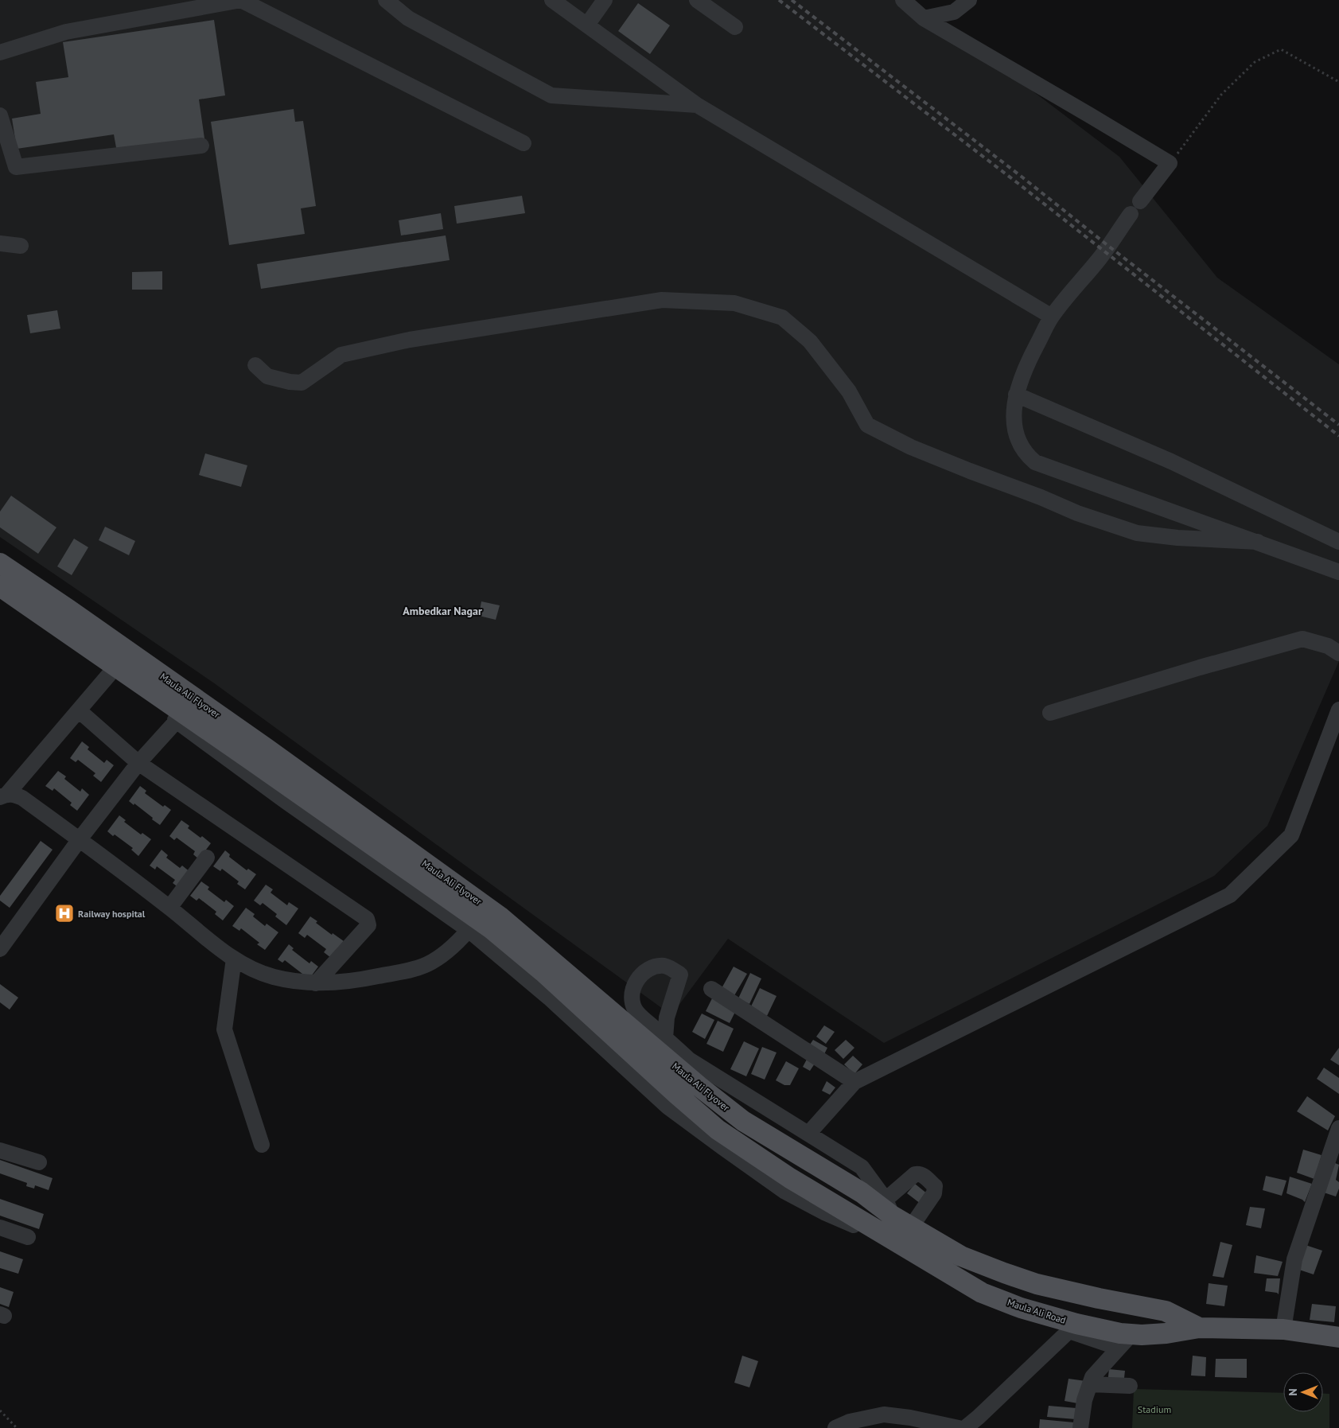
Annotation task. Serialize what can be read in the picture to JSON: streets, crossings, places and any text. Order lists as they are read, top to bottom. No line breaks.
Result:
{"streets":{"main road":["Maula Ali Flyover","Maula Ali Road"]},"crossings":[["Maula Ali Flyover","Maula Ali Road"]],"districts":["Ambedkar Nagar"],"parks":["Stadium"],"places":{"hospital":["Railway hospital"]},"north":"left"}
